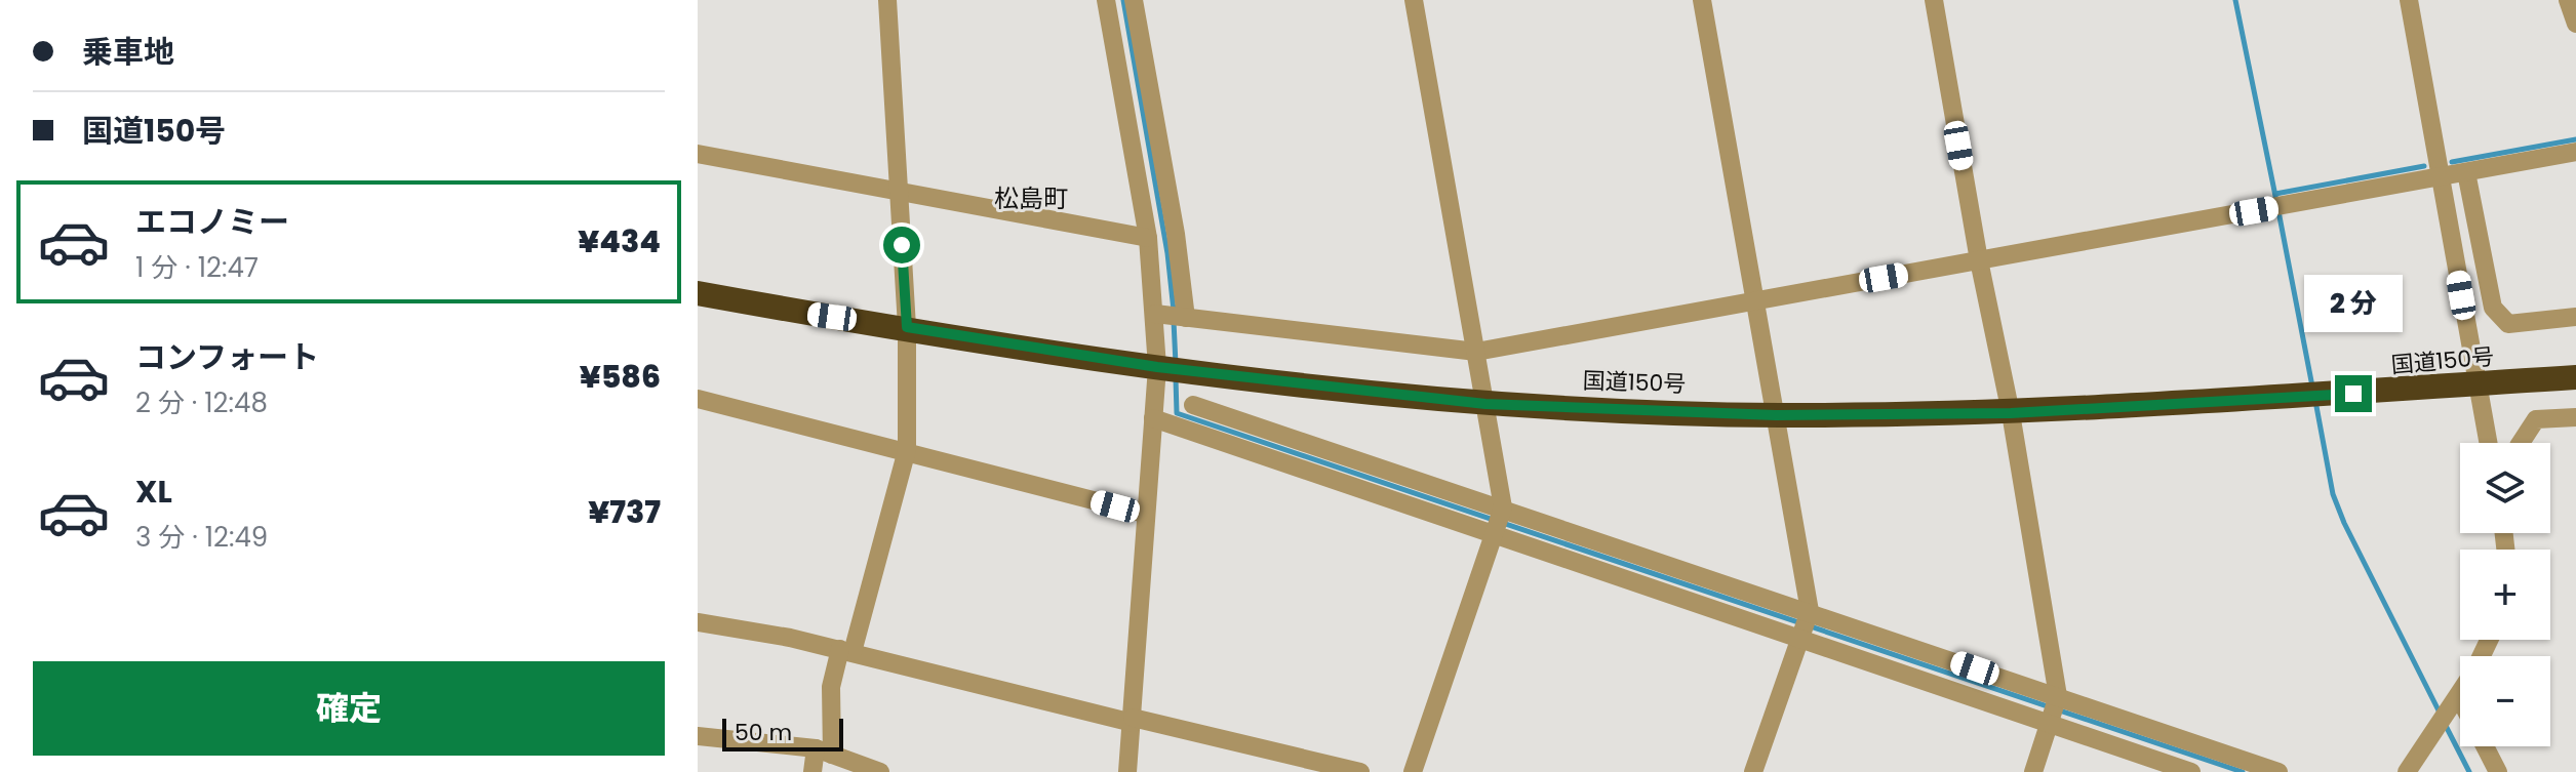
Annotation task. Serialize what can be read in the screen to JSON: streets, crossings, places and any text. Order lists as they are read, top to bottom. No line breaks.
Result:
{"streets":{"highway":["国道150号"]},"districts":["松島町"],"scale_bar":"50 m","page":{"banner":["乗車地","国道150号"],"list":[{"name":"エコノミー","note":"1 分 · 12:47","value":"¥434"},{"name":"コンフォート","note":"2 分 · 12:48","value":"¥586"},{"name":"XL","note":"3 分 · 12:49","value":"¥737"}],"bubble":"2 分","map_buttons":["+","−"],"buttons":"確定","scale":"50 m"}}
